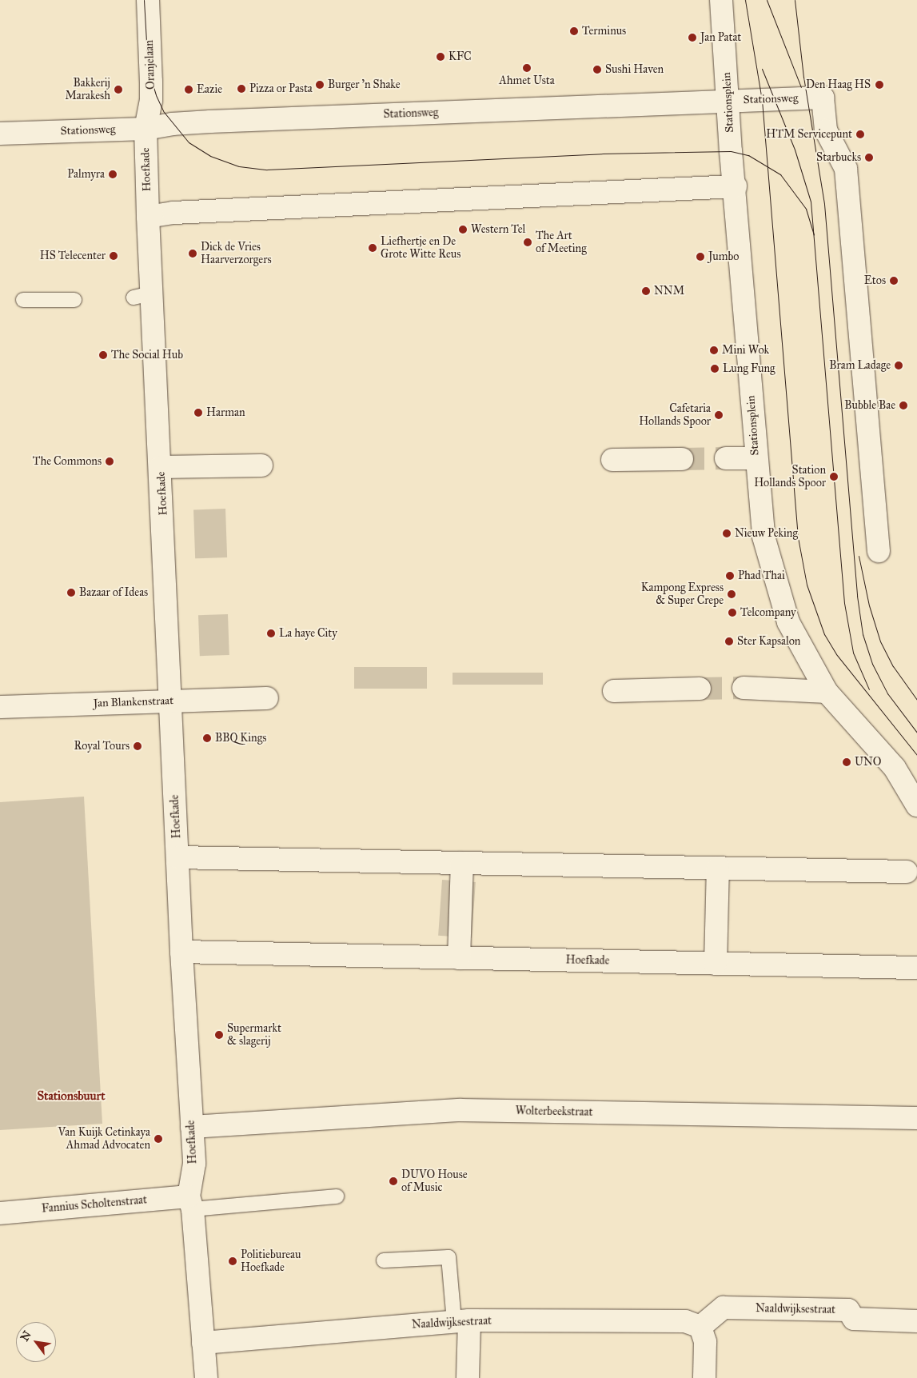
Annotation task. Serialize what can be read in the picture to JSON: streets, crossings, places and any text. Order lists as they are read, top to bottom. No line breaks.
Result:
{"streets":{"street":["Oranjelaan","Stationsweg","Stationsplein","Hoefkade","Jan Blankenstraat","Wolterbeekstraat","Fannius Scholtenstraat","Naaldwijksestraat"]},"crossings":[["Oranjelaan","Stationsweg"],["Oranjelaan","Hoefkade"],["Stationsweg","Stationsplein"],["Stationsweg","Hoefkade"],["Hoefkade","Jan Blankenstraat"],["Hoefkade","Wolterbeekstraat"],["Hoefkade","Fannius Scholtenstraat"],["Hoefkade","Naaldwijksestraat"]],"districts":["Stationsbuurt"],"places":["Terminus","Jan Patat","KFC","Ahmet Usta","Sushi Haven","Burger 'n Shake","Den Haag HS","Pizza or Pasta","Bakkerij Marakesh","Eazie","HTM Servicepunt","Starbucks","Palmyra","Western Tel","The Art of Meeting","Liefhertje en De Grote Witte Reus","Dick de Vries Haarverzorgers","HS Telecenter","Jumbo","Etos","NNM","Mini Wok","The Social Hub","Bram Ladage","Lung Fung","Bubble Bae","Harman","Cafetaria Hollands Spoor","The Commons","Station Hollands Spoor","Nieuw Peking","Phad Thai","Bazaar of Ideas","Kampong Express & Super Crepe","Telcompany","La haye City","Ster Kapsalon","BBQ Kings","Royal Tours","UNO","Supermarkt & slagerij","Van Kuijk Cetinkaya Ahmad Advocaten","DUVO House of Music","Politiebureau Hoefkade"],"north":"top left"}
